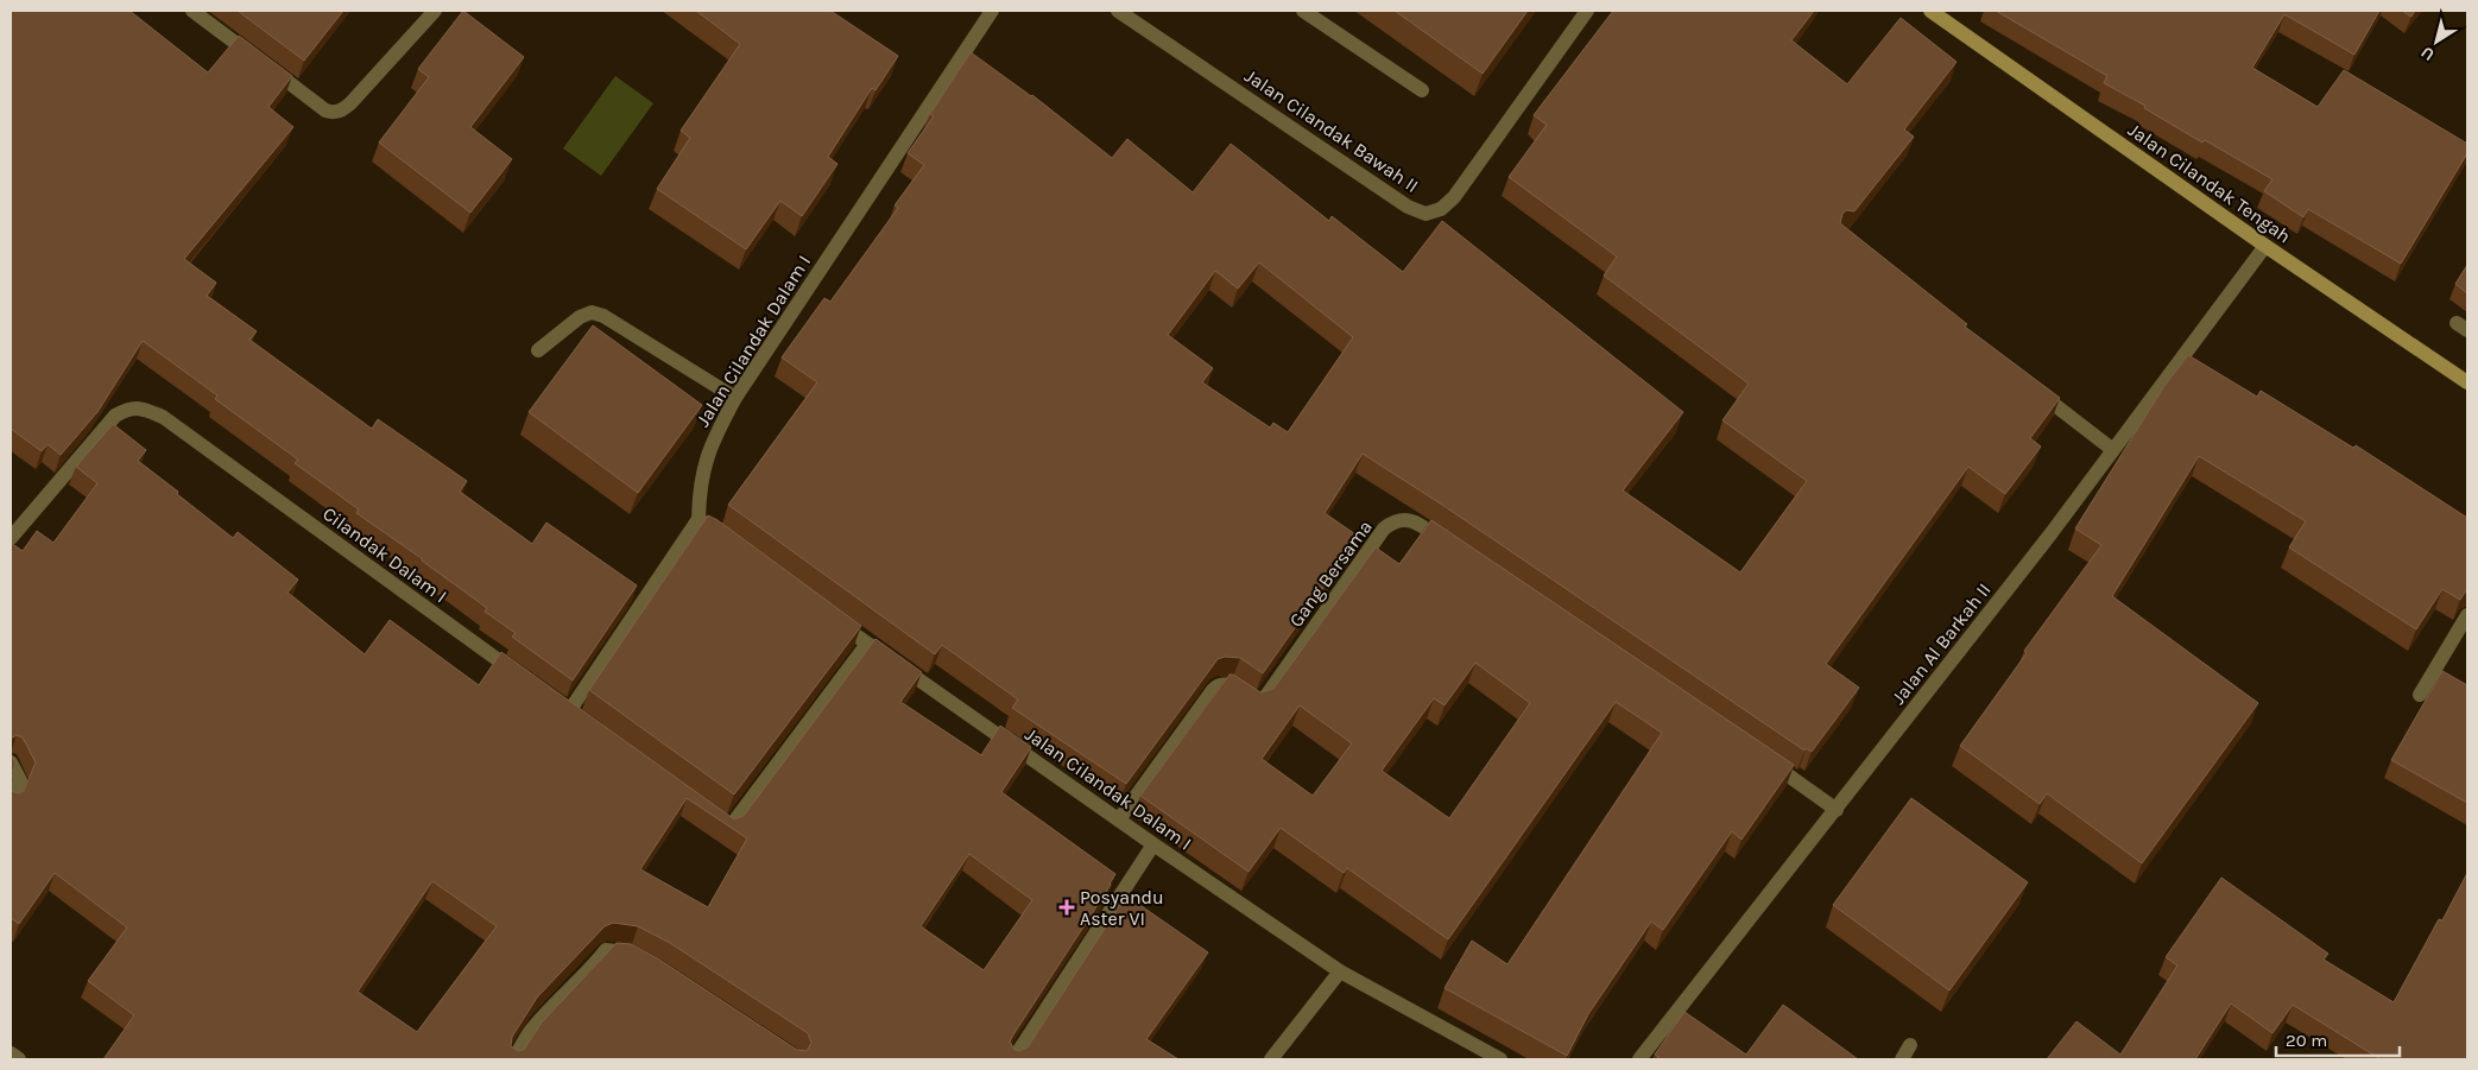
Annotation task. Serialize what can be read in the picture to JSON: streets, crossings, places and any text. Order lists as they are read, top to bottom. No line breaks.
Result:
{"streets":{"street":["Jalan Cilandak Bawah II","Jalan Cilandak Tengah","Jalan Cilandak Dalam I","Cilandak Dalam I","Gang Bersama","Jalan Al Barkah II"]},"crossings":[["Jalan Cilandak Tengah","Jalan Al Barkah II"],["Jalan Cilandak Dalam I","Gang Bersama"]],"places":{"health":["Posyandu Aster VI"]},"scale_bar":"20 m","north":"bottom left"}
